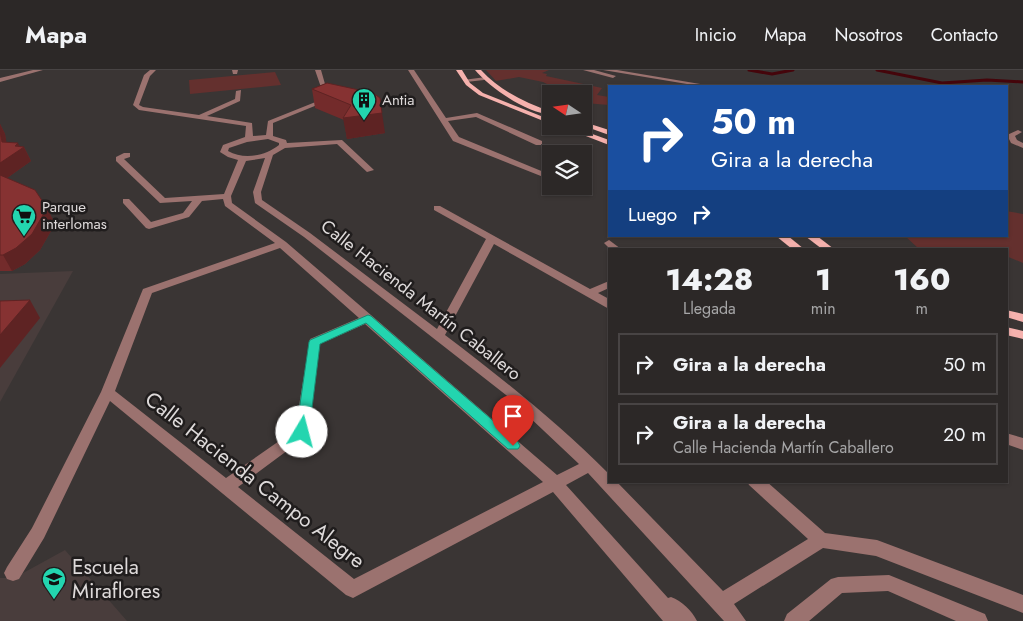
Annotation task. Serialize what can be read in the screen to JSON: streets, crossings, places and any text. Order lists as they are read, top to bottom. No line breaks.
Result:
{"streets":{"street":["Calle Hacienda Martín Caballero","Calle Hacienda Campo Alegre"]},"crossings":[["Calle Hacienda Martín Caballero","Calle Hacienda Campo Alegre"]],"places":{"building":["Antia"],"supermarket":["Parque interlomas"],"school or university":["Escuela Miraflores"]},"north":"left","page":{"header":"Mapa","nav":["Inicio","Mapa","Nosotros","Contacto"],"turn":["50 m","Gira a la derecha"],"then":"Luego","eta":["14:28","Llegada","1","min","160","m"],"list":[{"name":"Gira a la derecha","value":"50 m"},{"name":"Gira a la derecha","note":"Calle Hacienda Martín Caballero","value":"20 m"}]}}
